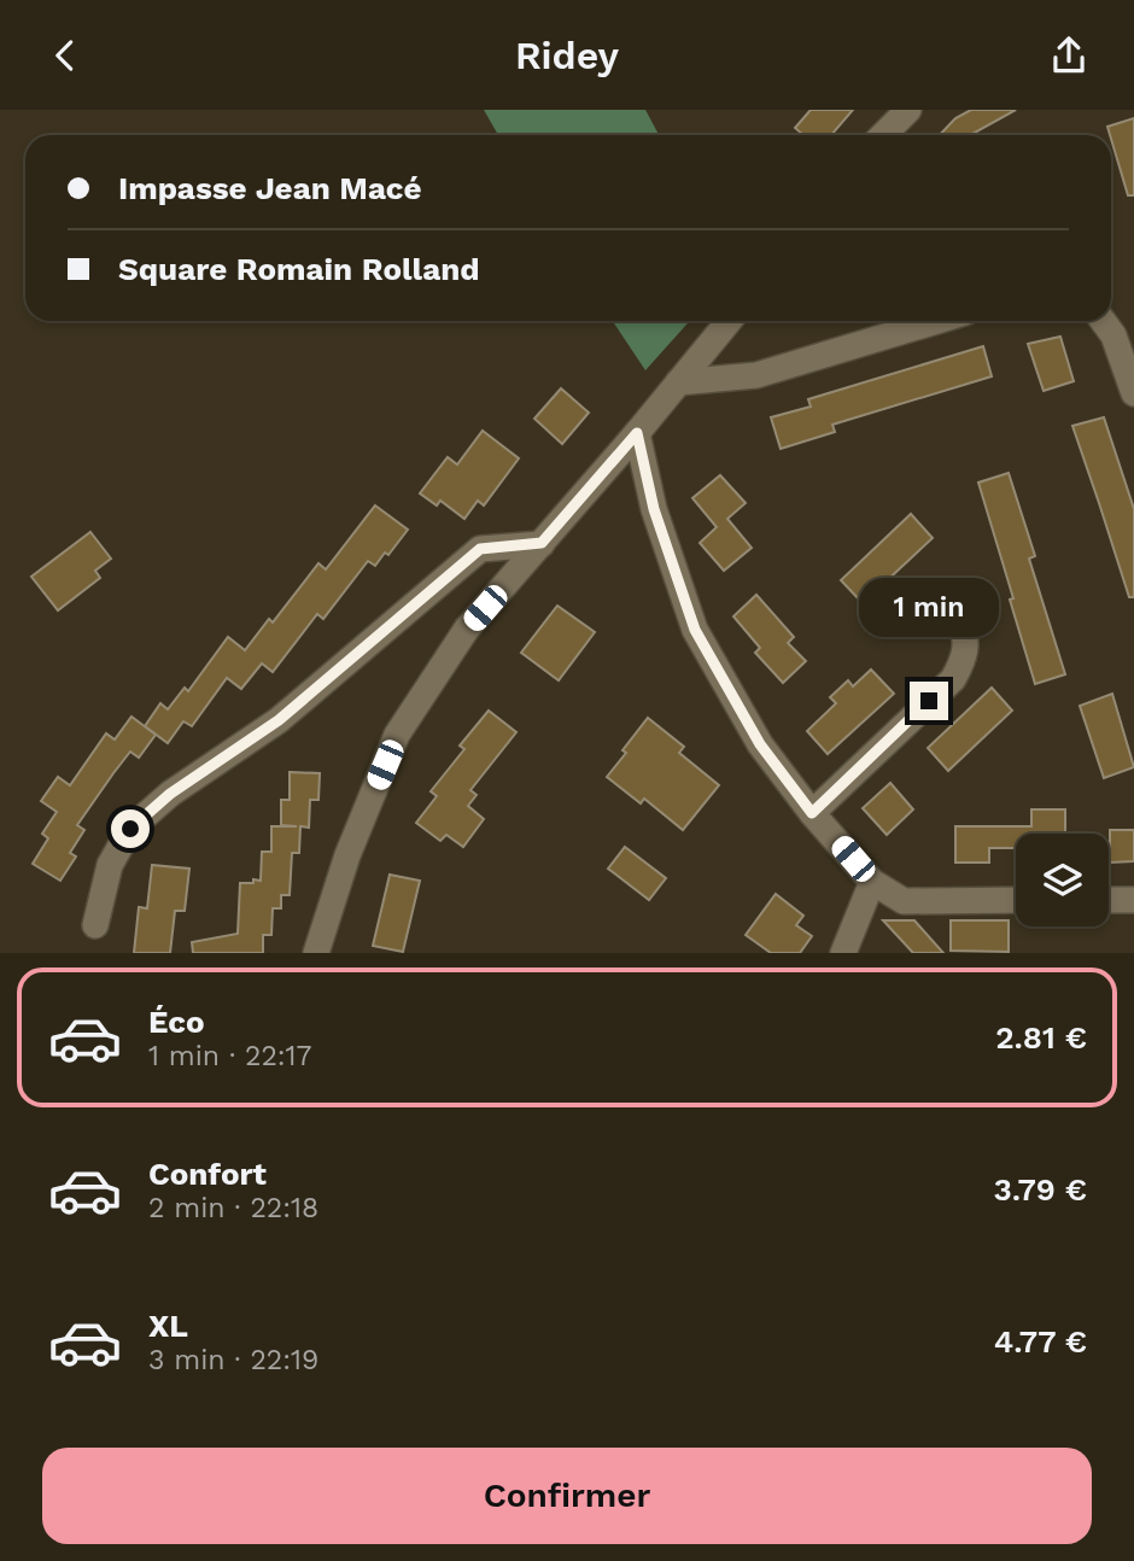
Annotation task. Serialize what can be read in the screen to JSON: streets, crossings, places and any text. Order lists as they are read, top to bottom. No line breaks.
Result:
{"page":{"header":"Ridey","banner":["Impasse Jean Macé","Square Romain Rolland"],"bubble":"1 min","list":[{"name":"Éco","note":"1 min · 22:17","value":"2.81 €"},{"name":"Confort","note":"2 min · 22:18","value":"3.79 €"},{"name":"XL","note":"3 min · 22:19","value":"4.77 €"}],"buttons":"Confirmer"}}
